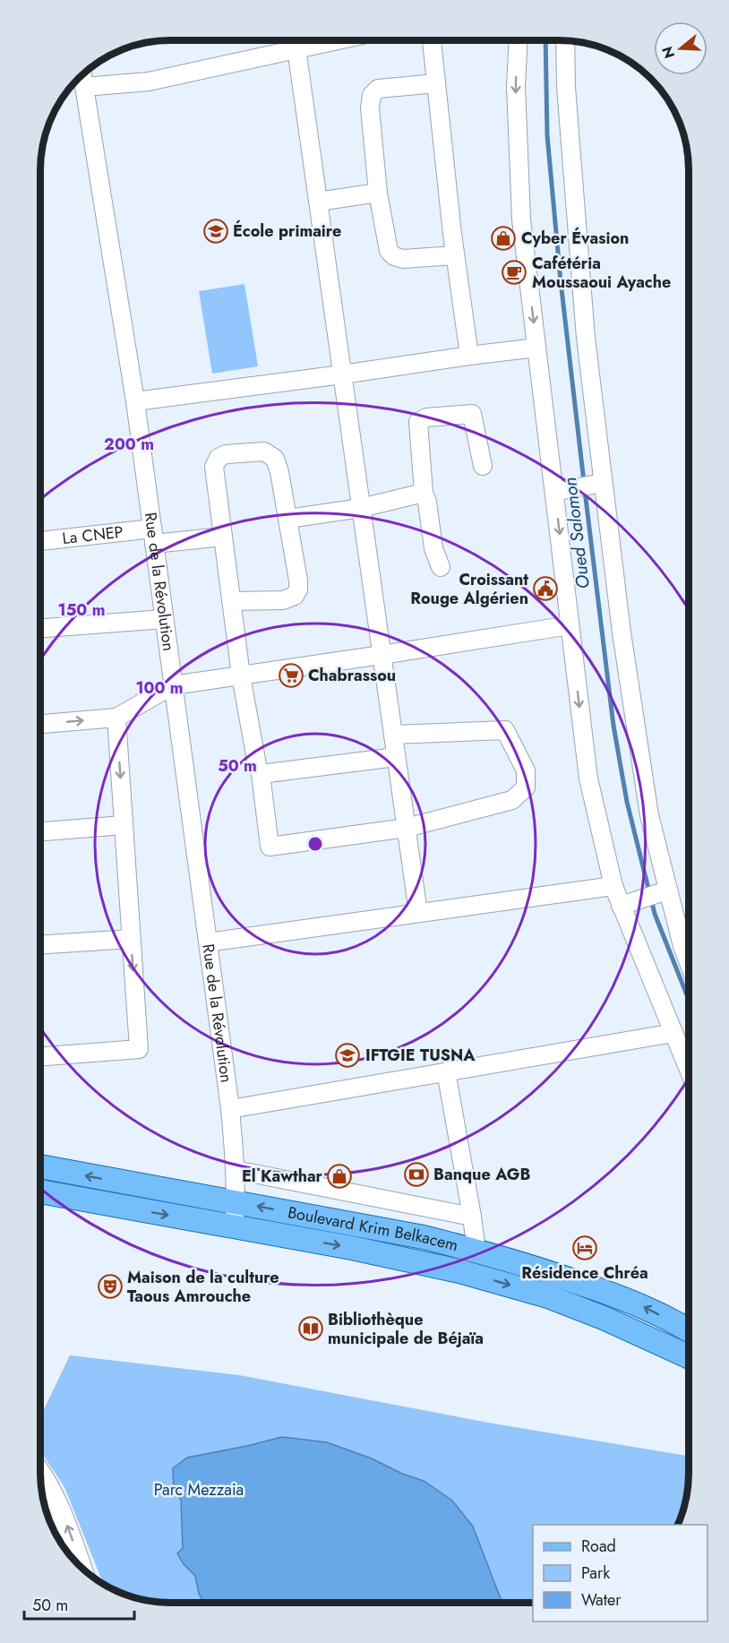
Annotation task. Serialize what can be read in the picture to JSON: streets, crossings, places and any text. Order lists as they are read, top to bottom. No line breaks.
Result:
{"streets":{"main road":["Boulevard Krim Belkacem"],"street":["La CNEP","Rue de la Révolution"]},"crossings":[["La CNEP","Rue de la Révolution"],["Rue de la Révolution","Boulevard Krim Belkacem"]],"water":["Oued Salomon"],"parks":["Parc Mezzaia"],"places":{"school or university":["École primaire","IFTGIE TUSNA"],"shop":["Cyber Évasion","El Kawthar"],"cafe":["Cafétéria Moussaoui Ayache"],"public building":["Croissant Rouge Algérien"],"supermarket":["Chabrassou"],"bank":["Banque AGB"],"hotel":["Résidence Chréa"],"theatre":["Maison de la culture Taous Amrouche"],"library":["Bibliothèque municipale de Béjaïa"]},"legend":["Road","Park","Water"],"scale_bar":"50 m","north":"left","rings":["200 m","150 m","100 m","50 m"]}
